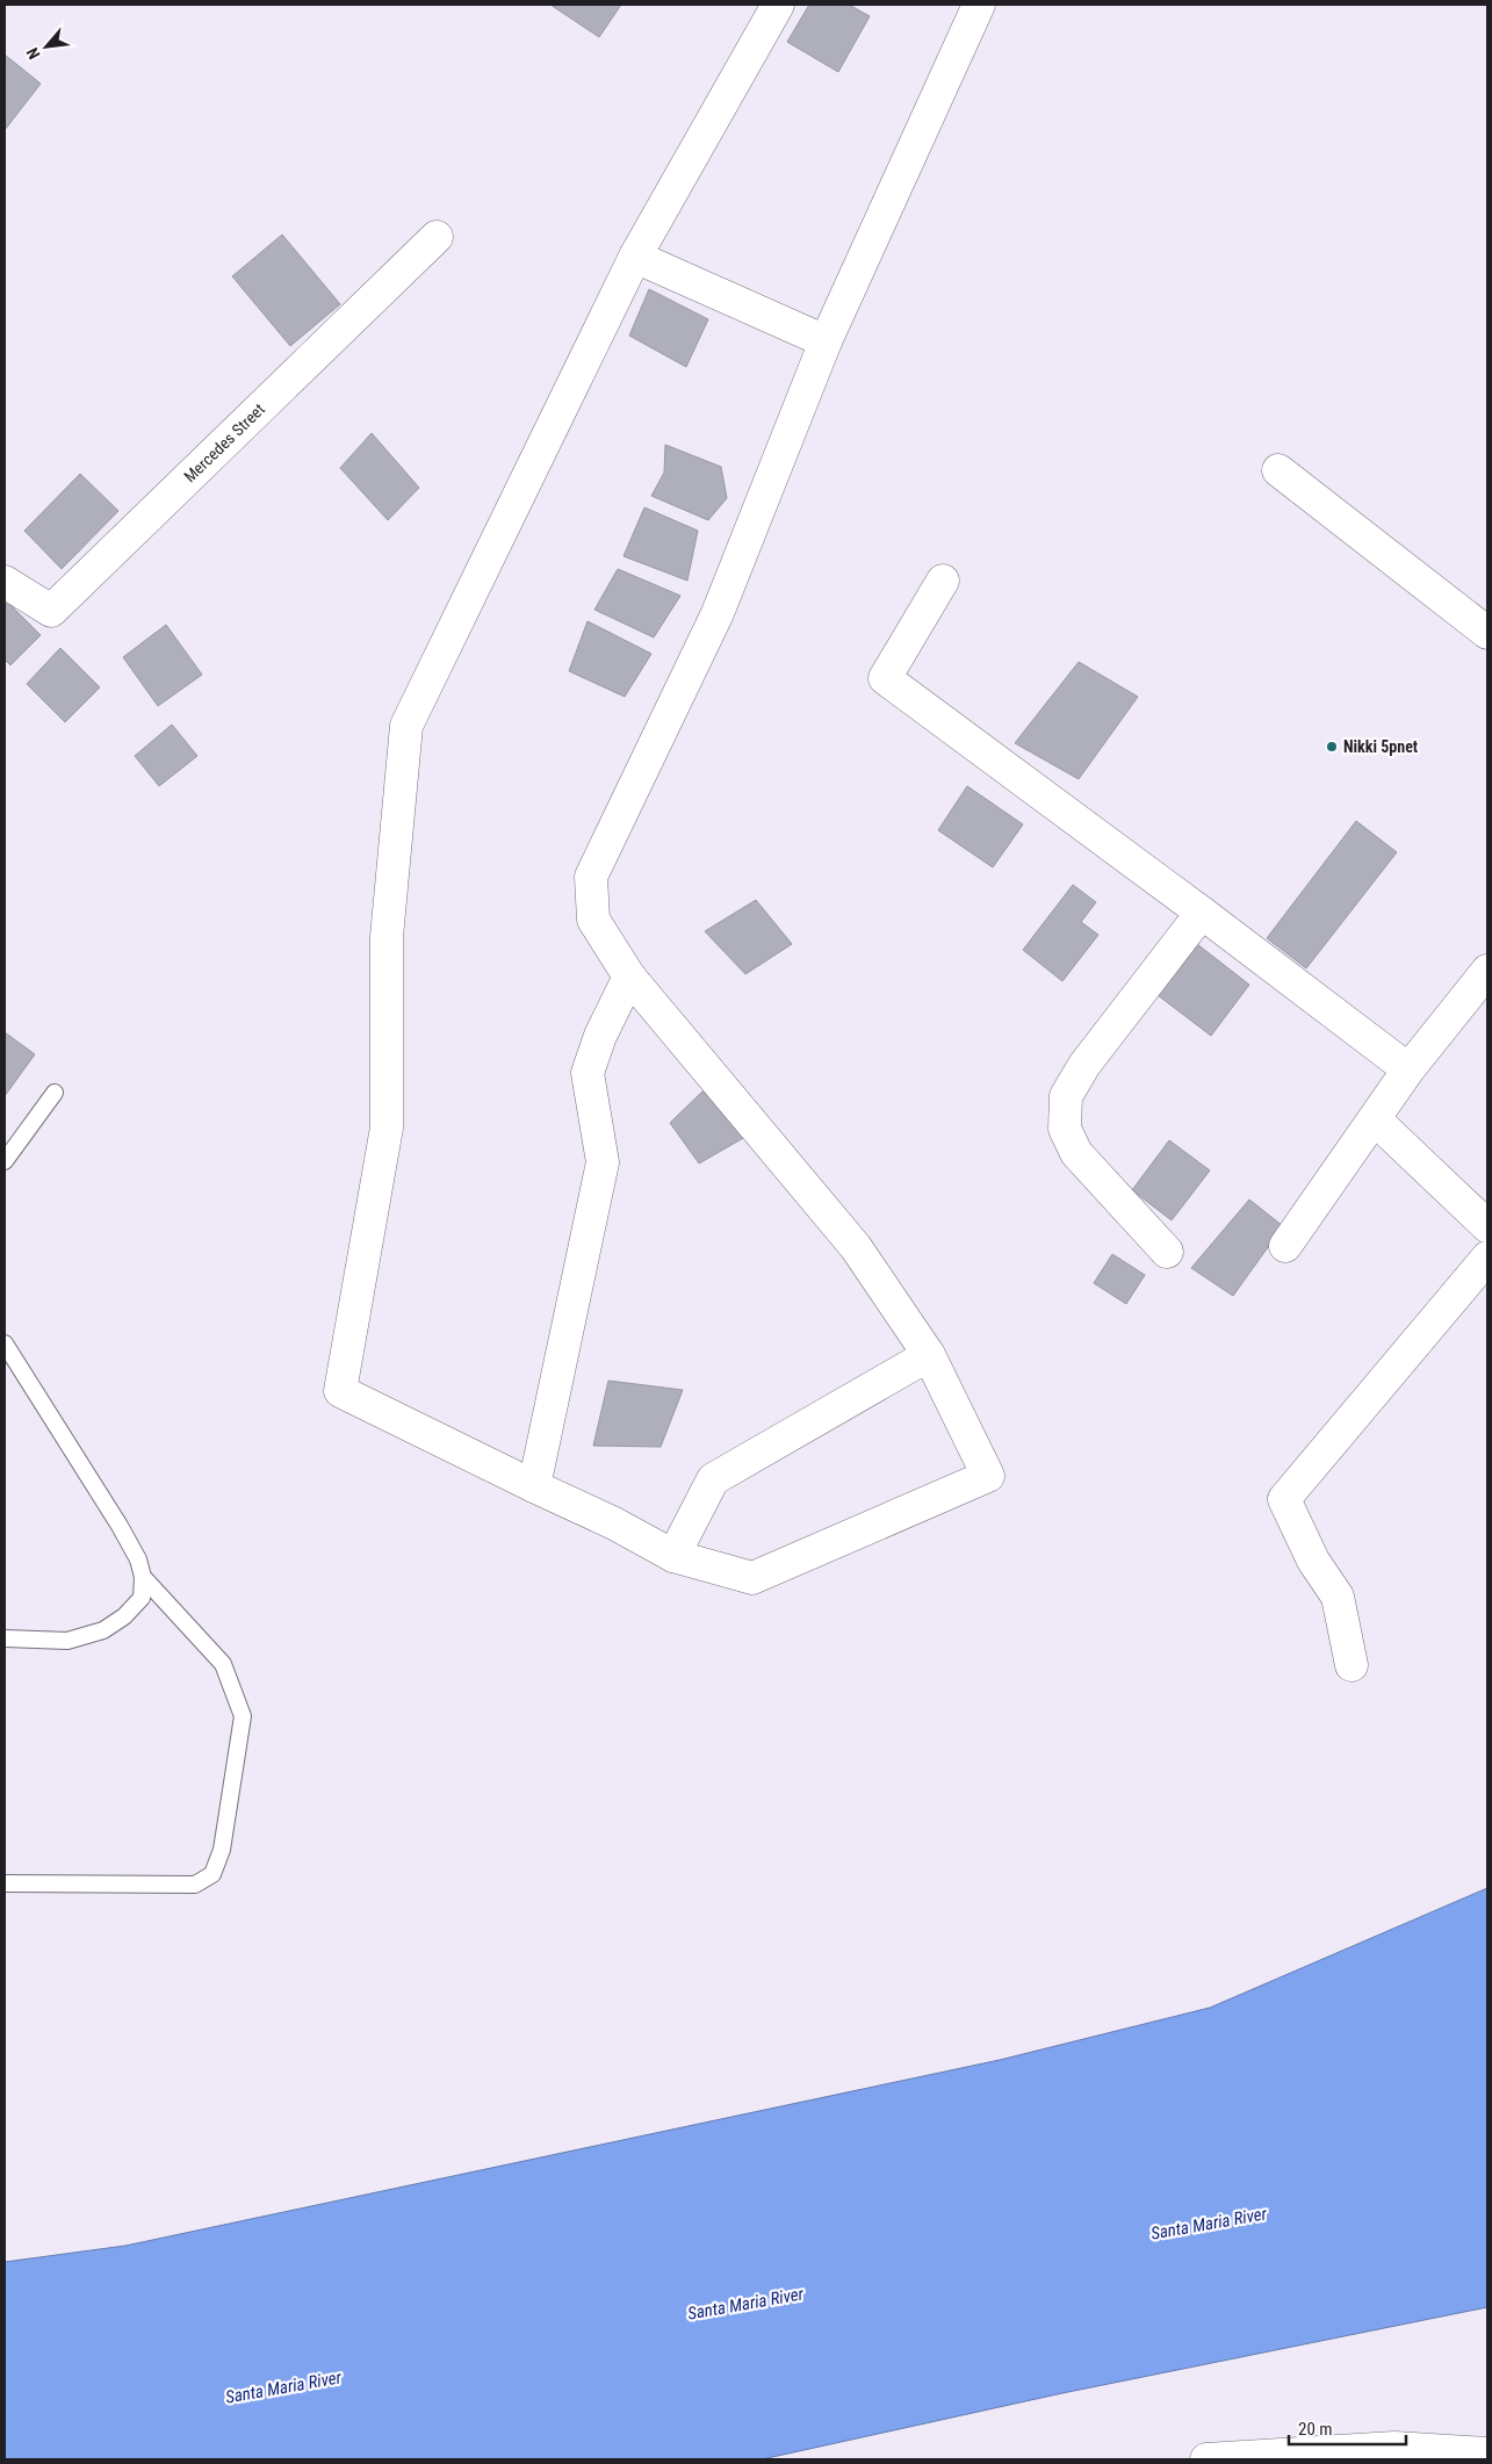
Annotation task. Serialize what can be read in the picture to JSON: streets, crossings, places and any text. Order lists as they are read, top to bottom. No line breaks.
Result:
{"streets":{"street":["Mercedes Street"]},"water":["Santa Maria River"],"places":["Nikki 5pnet"],"scale_bar":"20 m","north":"bottom left"}
